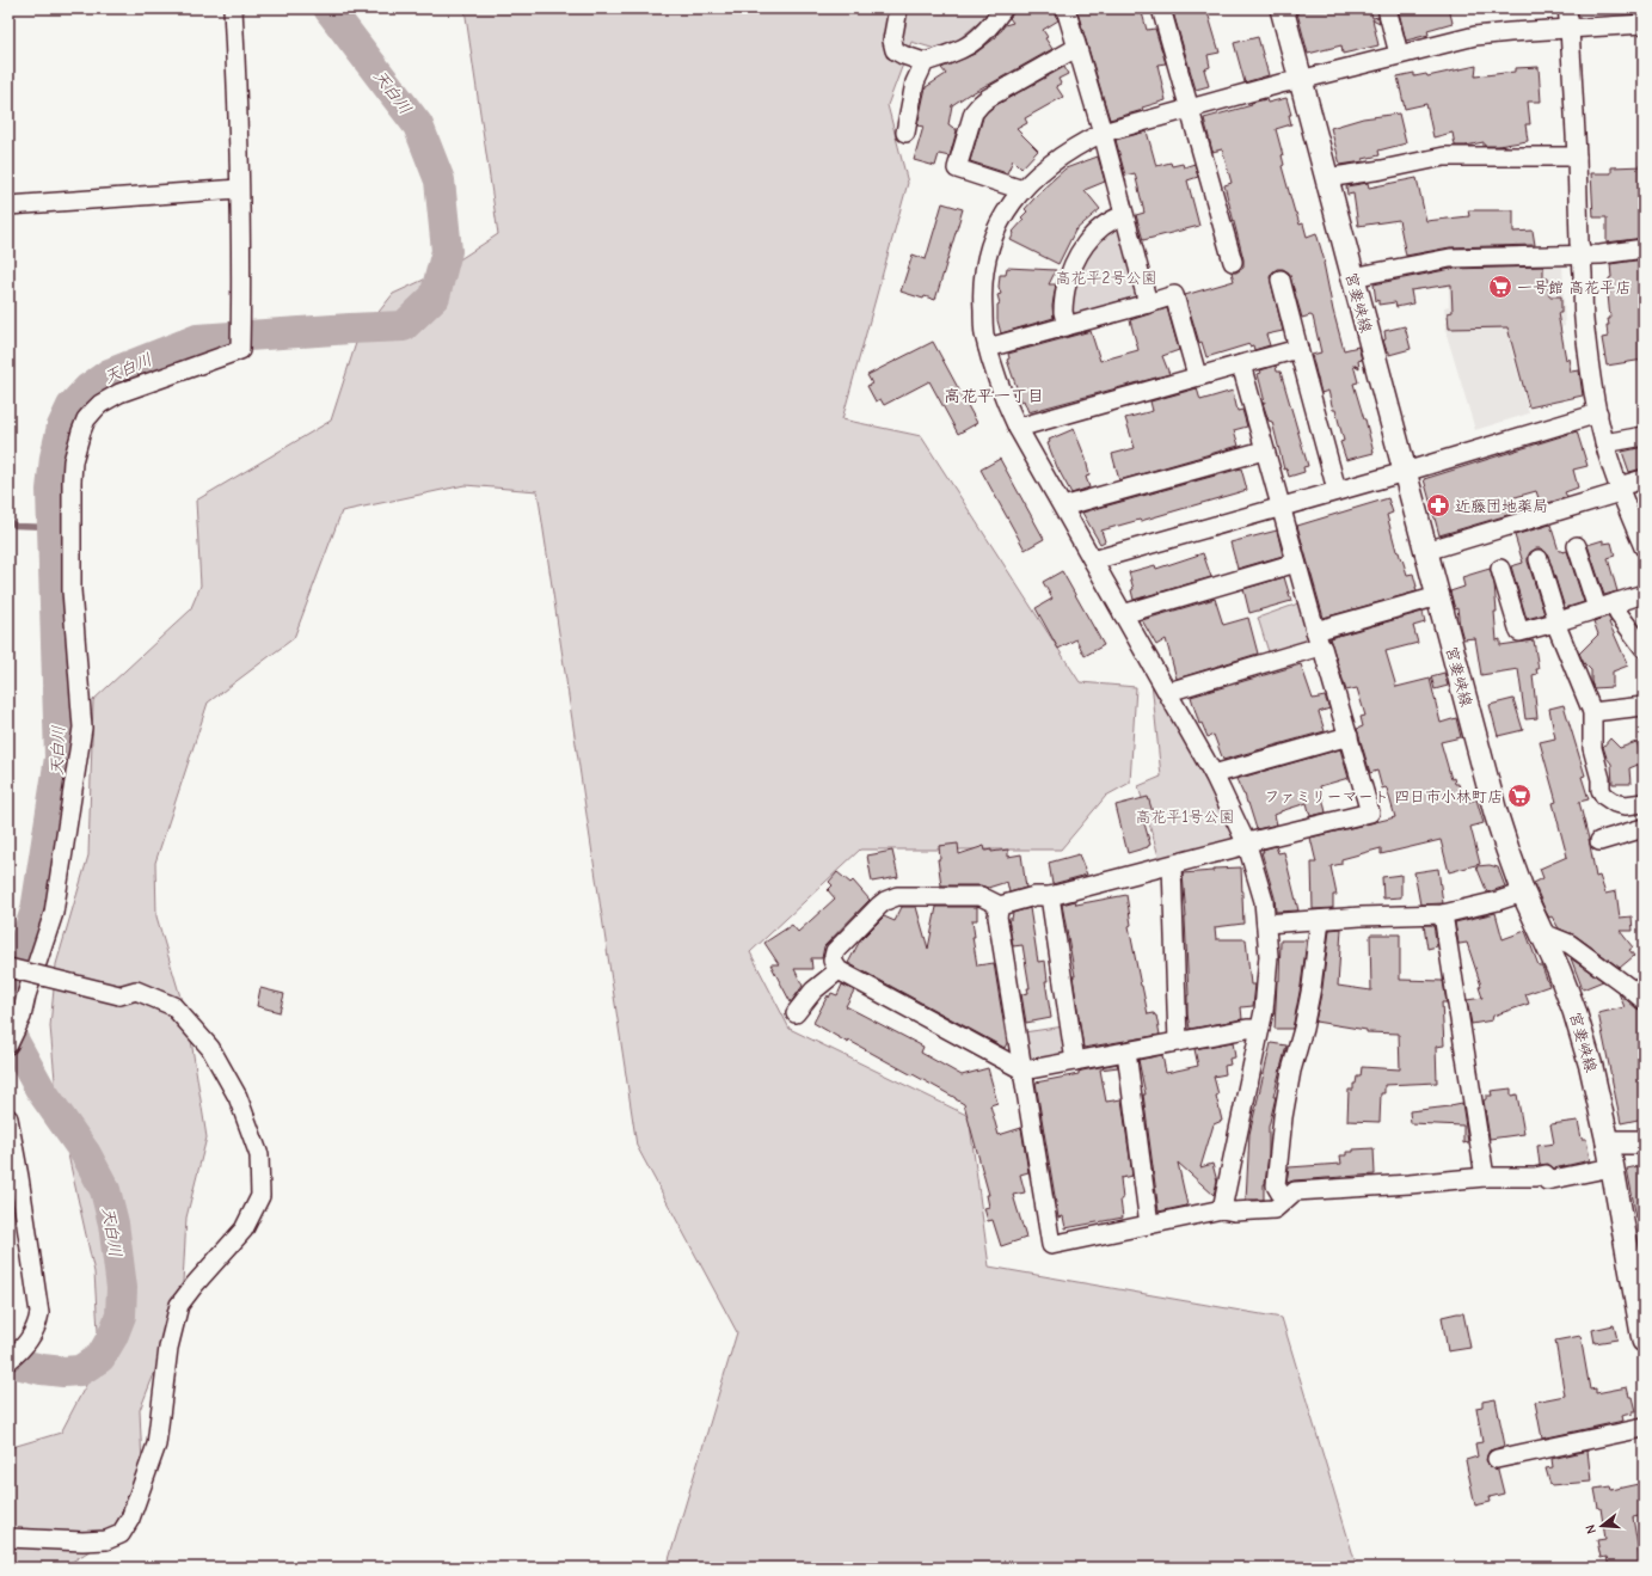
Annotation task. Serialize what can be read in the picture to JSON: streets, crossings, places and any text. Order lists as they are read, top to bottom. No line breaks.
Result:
{"streets":{"main road":["宮妻峡線"]},"districts":["高花平一丁目"],"water":["天白川"],"parks":["高花平2号公園","高花平1号公園"],"places":{"supermarket":["一号館 高花平店","ファミリーマート 四日市小林町店"],"pharmacy":["近藤団地薬局"]},"north":"left"}
